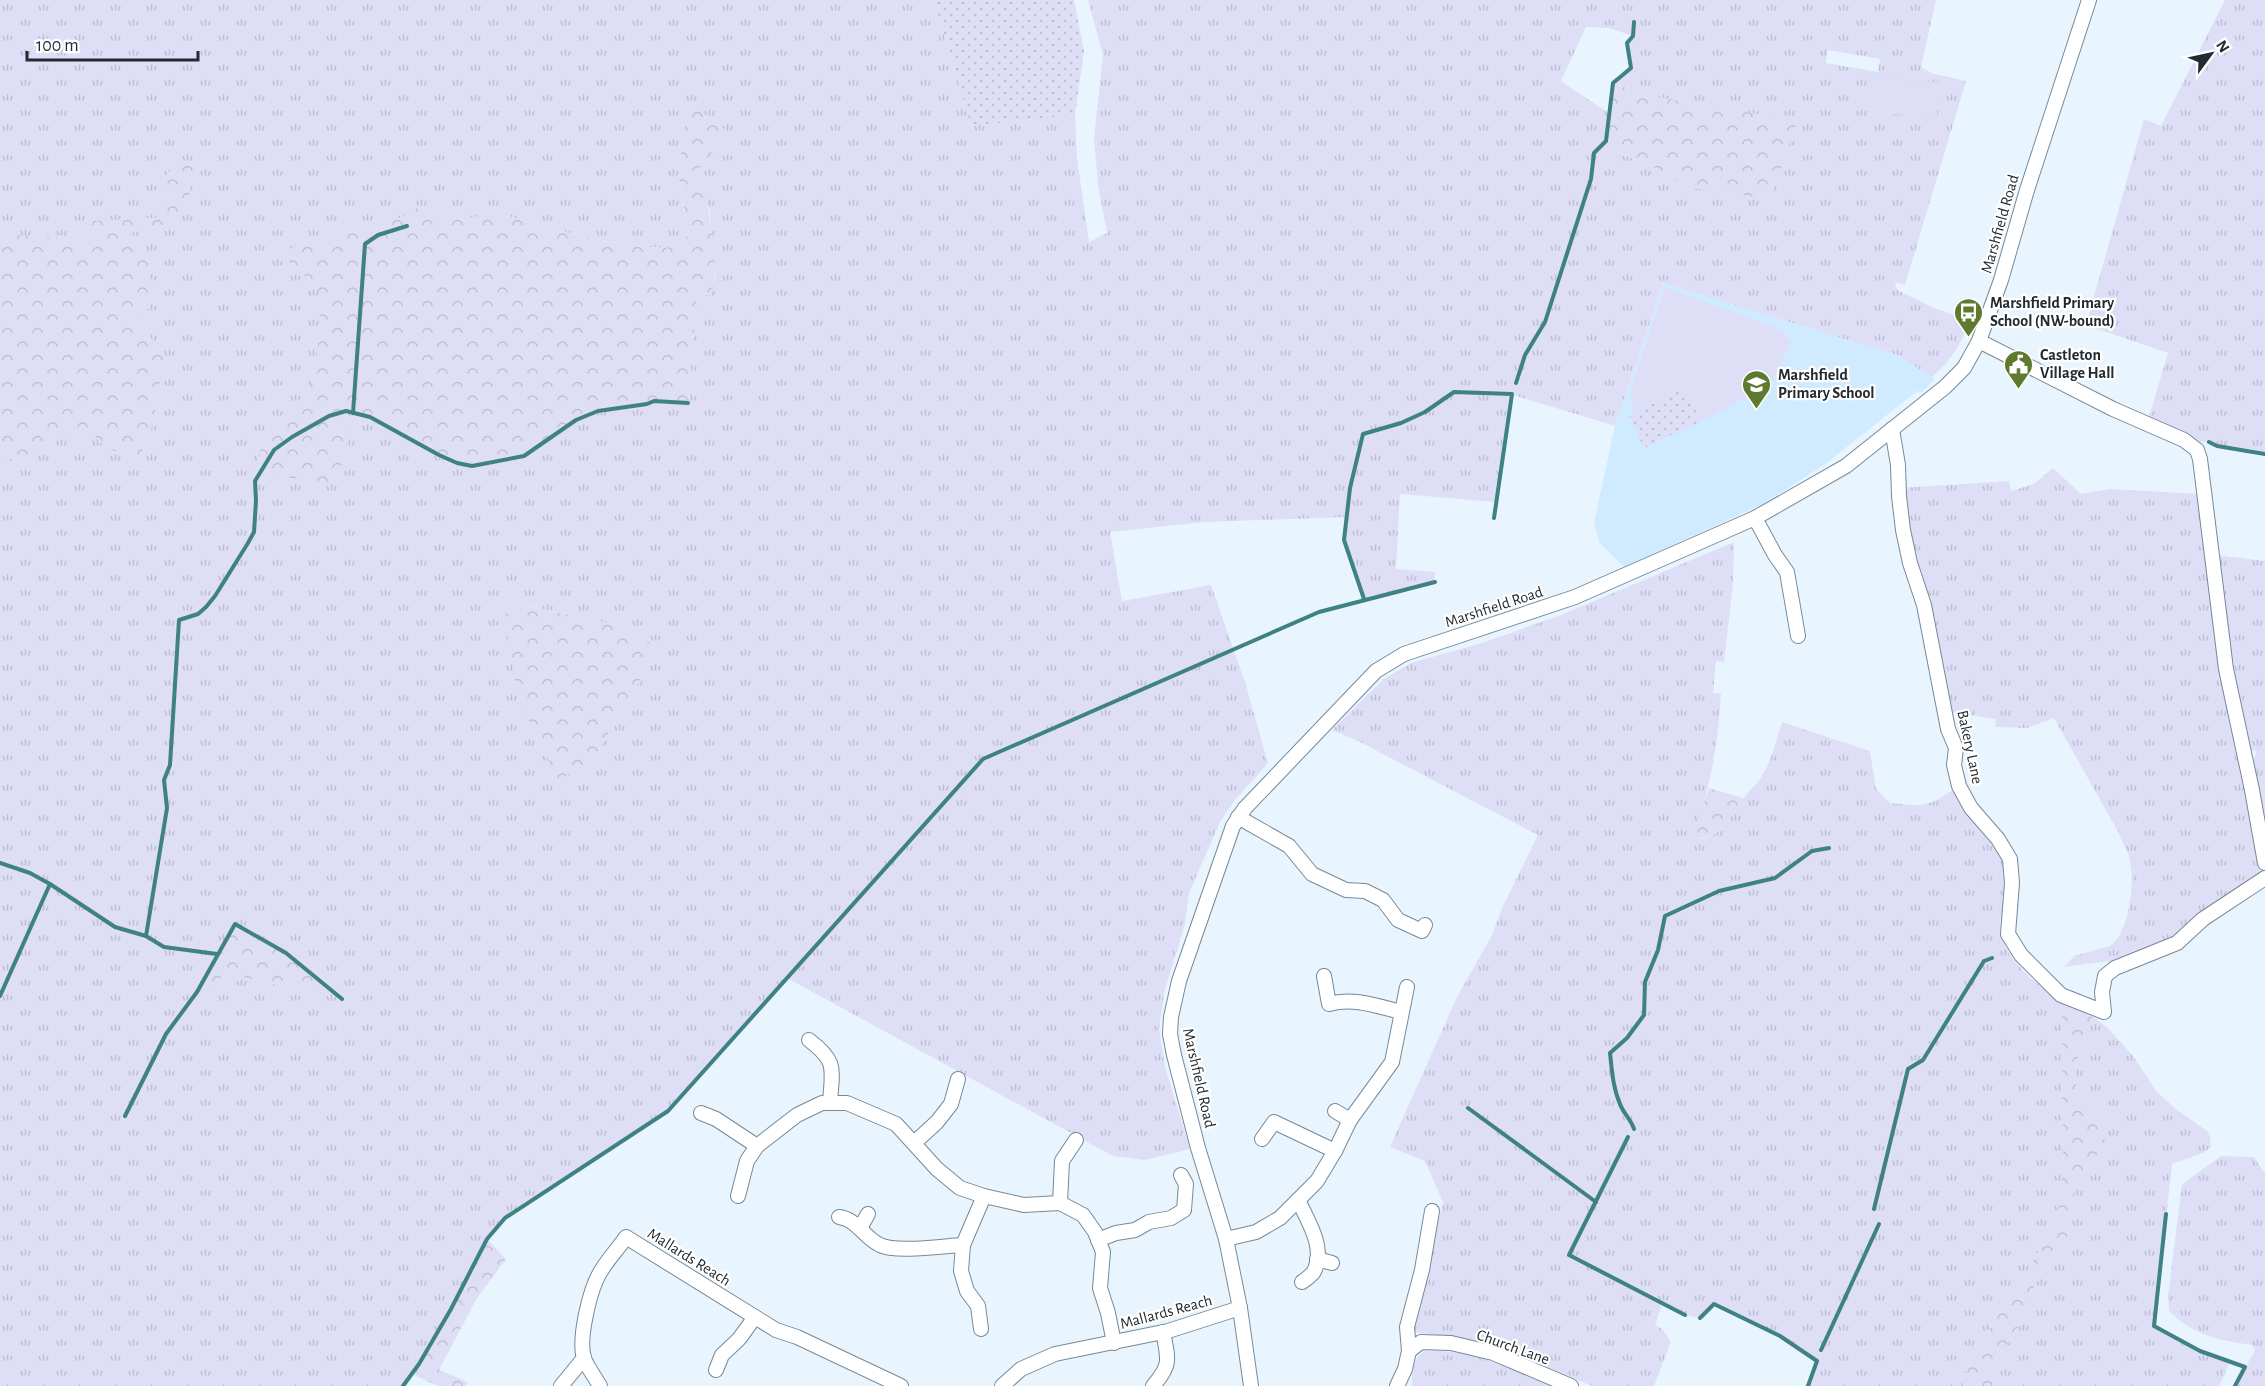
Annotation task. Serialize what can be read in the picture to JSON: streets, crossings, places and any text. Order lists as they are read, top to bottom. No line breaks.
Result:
{"streets":{"street":["Marshfield Road","Bakery Lane","Mallards Reach","Church Lane"]},"crossings":[["Marshfield Road","Bakery Lane"],["Marshfield Road","Mallards Reach"]],"places":{"bus stop":["Marshfield Primary School (NW-bound)"],"public building":["Castleton Village Hall"],"school or university":["Marshfield Primary School"]},"scale_bar":"100 m","north":"top right"}
